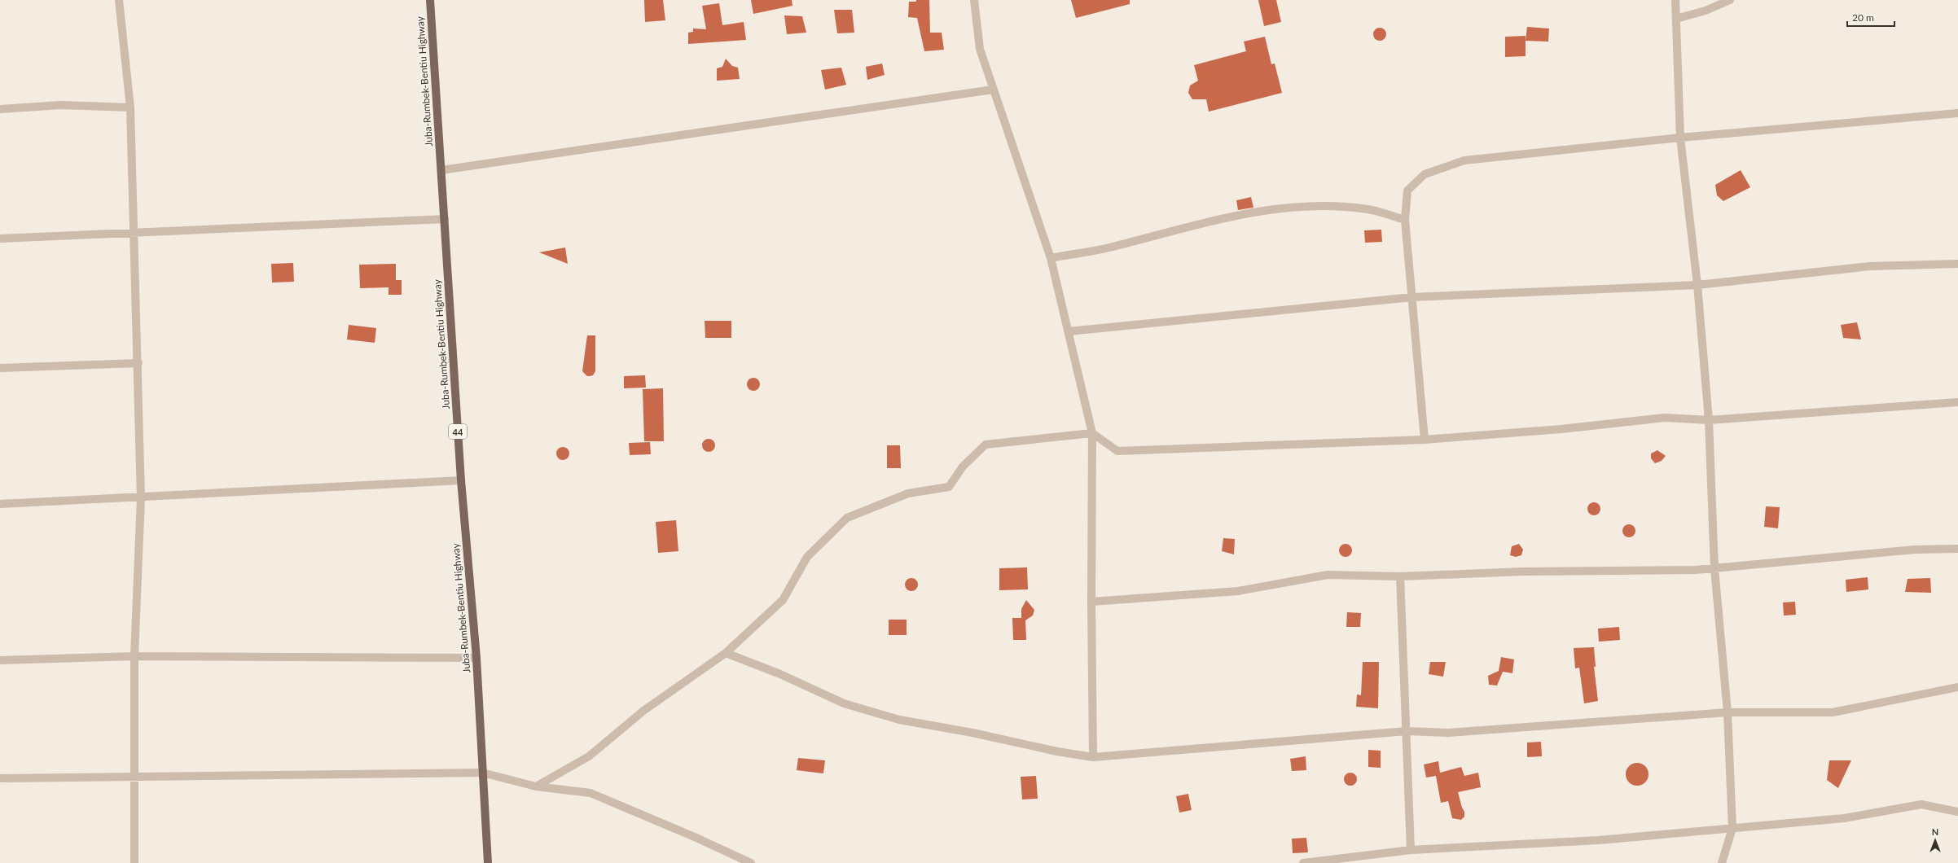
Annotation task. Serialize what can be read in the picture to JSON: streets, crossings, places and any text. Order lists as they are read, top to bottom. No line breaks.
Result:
{"streets":{"main road":["Juba-Rumbek-Bentiu Highway","44"]},"scale_bar":"20 m","north":"top"}
